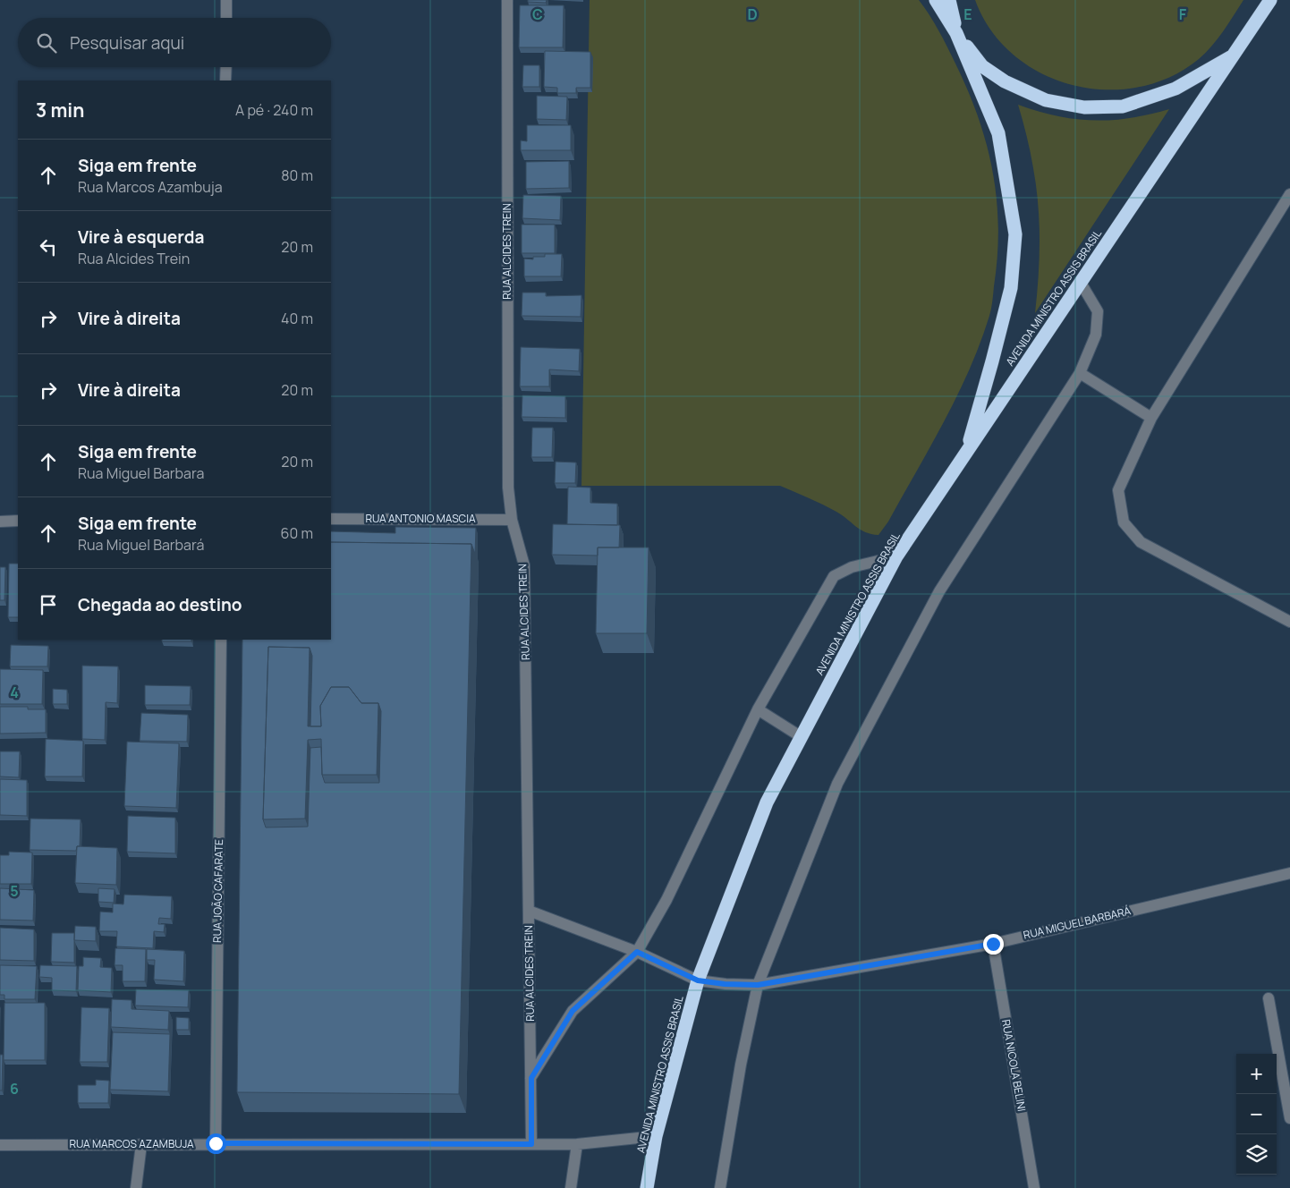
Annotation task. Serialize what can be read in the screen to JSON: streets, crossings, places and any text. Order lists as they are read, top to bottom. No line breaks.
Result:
{"streets":{"highway":["AVENIDA MINISTRO ASSIS BRASIL"],"street":["RUA ALCIDES TREIN","RUA ANTONIO MASCIA","RUA JOÃO CAFARATE","RUA MIGUEL BARBARÁ","RUA NICOLA BELINI","RUA MARCOS AZAMBUJA"]},"crossings":[["RUA ALCIDES TREIN","RUA ANTONIO MASCIA"],["RUA ALCIDES TREIN","RUA MIGUEL BARBARÁ"],["RUA ALCIDES TREIN","RUA MARCOS AZAMBUJA"],["AVENIDA MINISTRO ASSIS BRASIL","RUA MIGUEL BARBARÁ"],["AVENIDA MINISTRO ASSIS BRASIL","RUA MARCOS AZAMBUJA"],["RUA JOÃO CAFARATE","RUA MARCOS AZAMBUJA"],["RUA MIGUEL BARBARÁ","RUA NICOLA BELINI"]],"page":{"search":"Pesquisar aqui","heading":["3 min","A pé · 240 m"],"list":[["Siga em frente","Rua Marcos Azambuja","80 m"],["Vire à esquerda","Rua Alcides Trein","20 m"],["Vire à direita","40 m"],["Vire à direita","20 m"],["Siga em frente","Rua Miguel Barbara","20 m"],["Siga em frente","Rua Miguel Barbará","60 m"],"Chegada ao destino"],"map_buttons":["+","−"]},"grid":{"columns":["C","D","E","F"],"rows":["4","5","6"]}}
